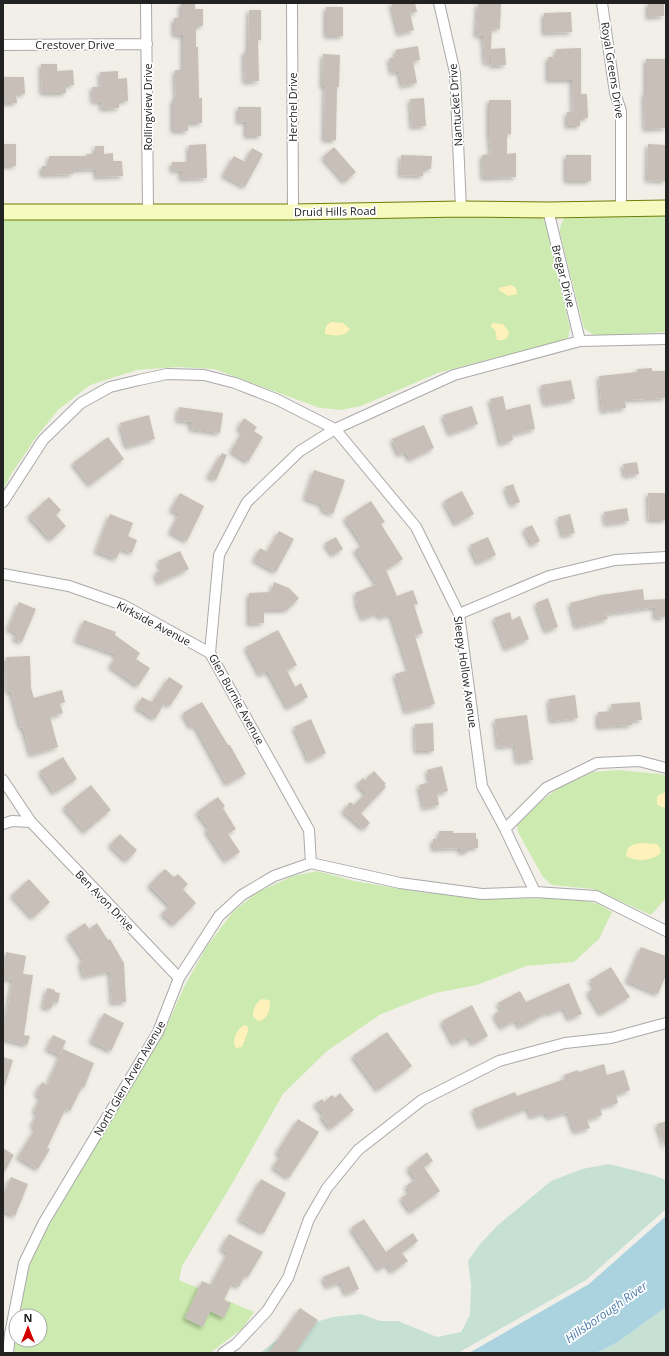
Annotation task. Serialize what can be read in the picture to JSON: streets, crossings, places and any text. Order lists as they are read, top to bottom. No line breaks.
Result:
{"streets":{"street":["Crestover Drive","Royal Greens Drive","Nantucket Drive","Rollingview Drive","Herchel Drive","Druid Hills Road","Bregar Drive","Kirkside Avenue","Sleepy Hollow Avenue","Glen Burnie Avenue","Ben Avon Drive","North Glen Arven Avenue"]},"crossings":[["Crestover Drive","Rollingview Drive"],["Royal Greens Drive","Druid Hills Road"],["Nantucket Drive","Druid Hills Road"],["Rollingview Drive","Druid Hills Road"],["Herchel Drive","Druid Hills Road"],["Druid Hills Road","Bregar Drive"],["Bregar Drive","Glen Burnie Avenue"],["Kirkside Avenue","Glen Burnie Avenue"],["Sleepy Hollow Avenue","Glen Burnie Avenue"],["Glen Burnie Avenue","North Glen Arven Avenue"],["Ben Avon Drive","North Glen Arven Avenue"]],"water":["Hillsborough River"],"north":"top"}
